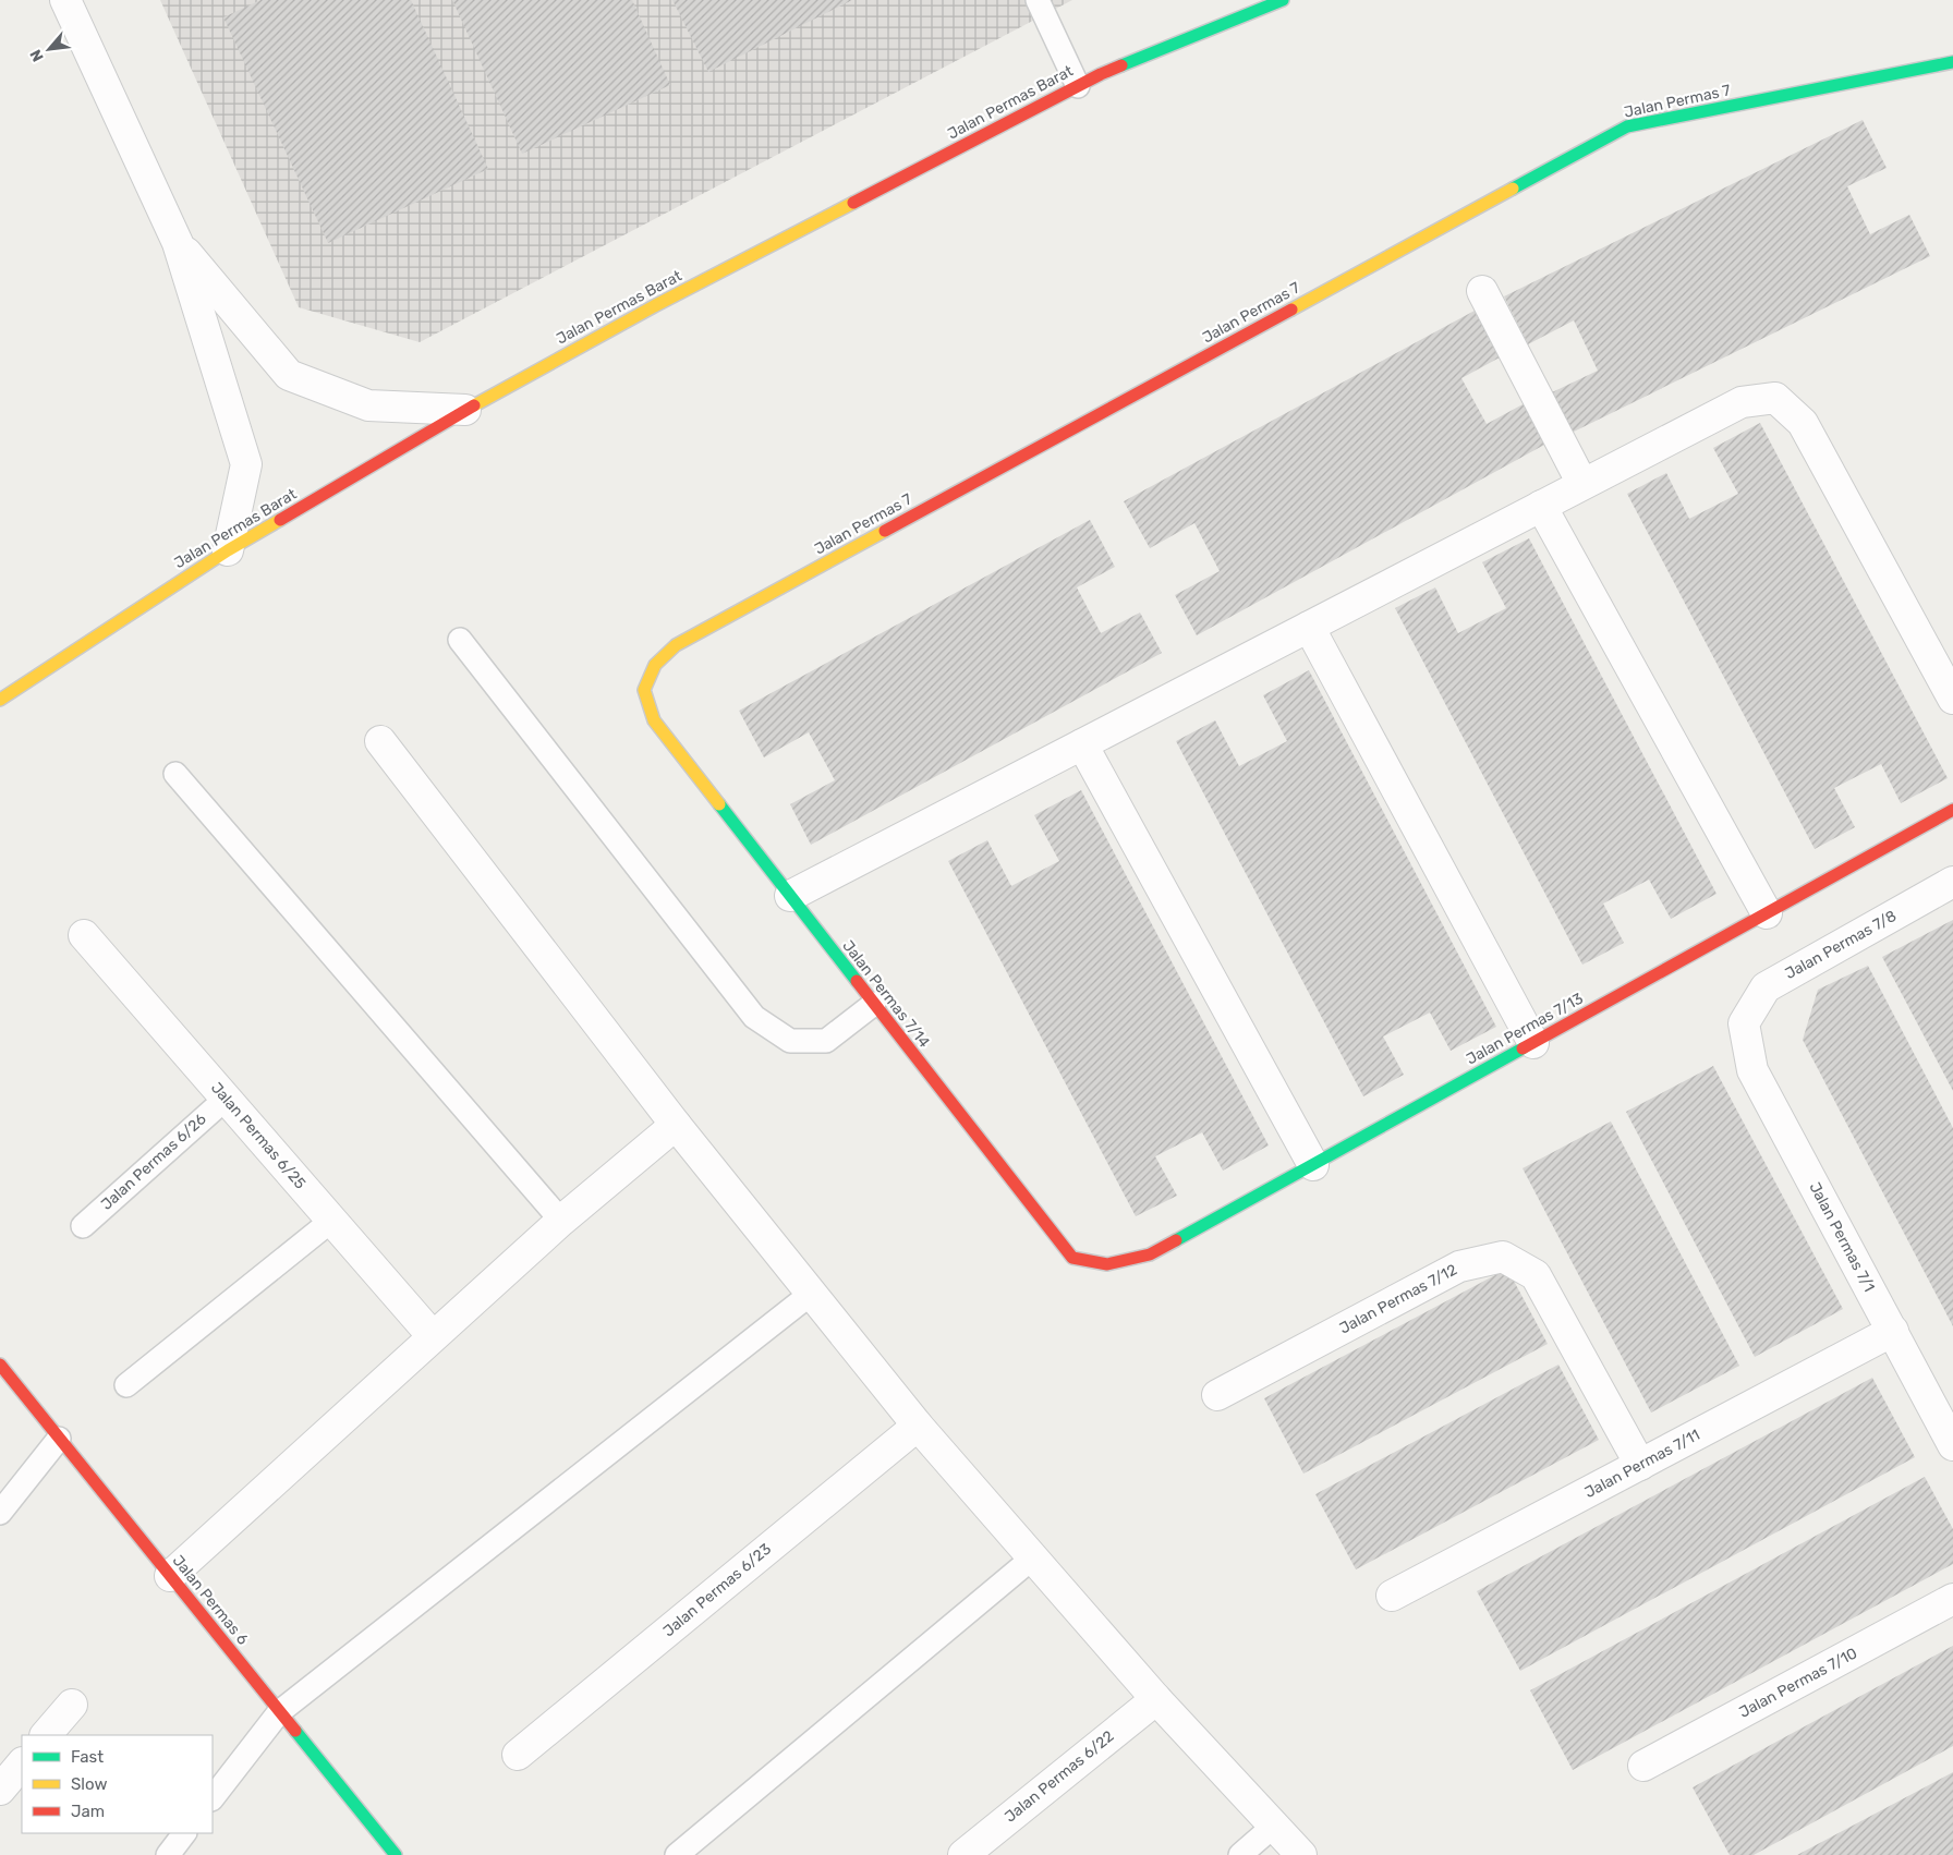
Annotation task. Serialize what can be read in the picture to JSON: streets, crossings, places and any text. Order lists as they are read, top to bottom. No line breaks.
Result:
{"streets":{"street":["Jalan Permas 7","Jalan Permas Barat","Jalan Permas 7/8","Jalan Permas 7/14","Jalan Permas 7/13","Jalan Permas 6/25","Jalan Permas 7/1","Jalan Permas 7/12","Jalan Permas 7/11","Jalan Permas 6/23","Jalan Permas 6","Jalan Permas 7/10","Jalan Permas 6/22"],"lane":["Jalan Permas 6/26"]},"crossings":[["Jalan Permas 7","Jalan Permas 7/14"],["Jalan Permas 7/8","Jalan Permas 7/1"],["Jalan Permas 7/14","Jalan Permas 7/13"],["Jalan Permas 6/25","Jalan Permas 6/26"],["Jalan Permas 7/1","Jalan Permas 7/11"],["Jalan Permas 7/12","Jalan Permas 7/11"]],"legend":["Fast","Slow","Jam"],"north":"bottom left"}
